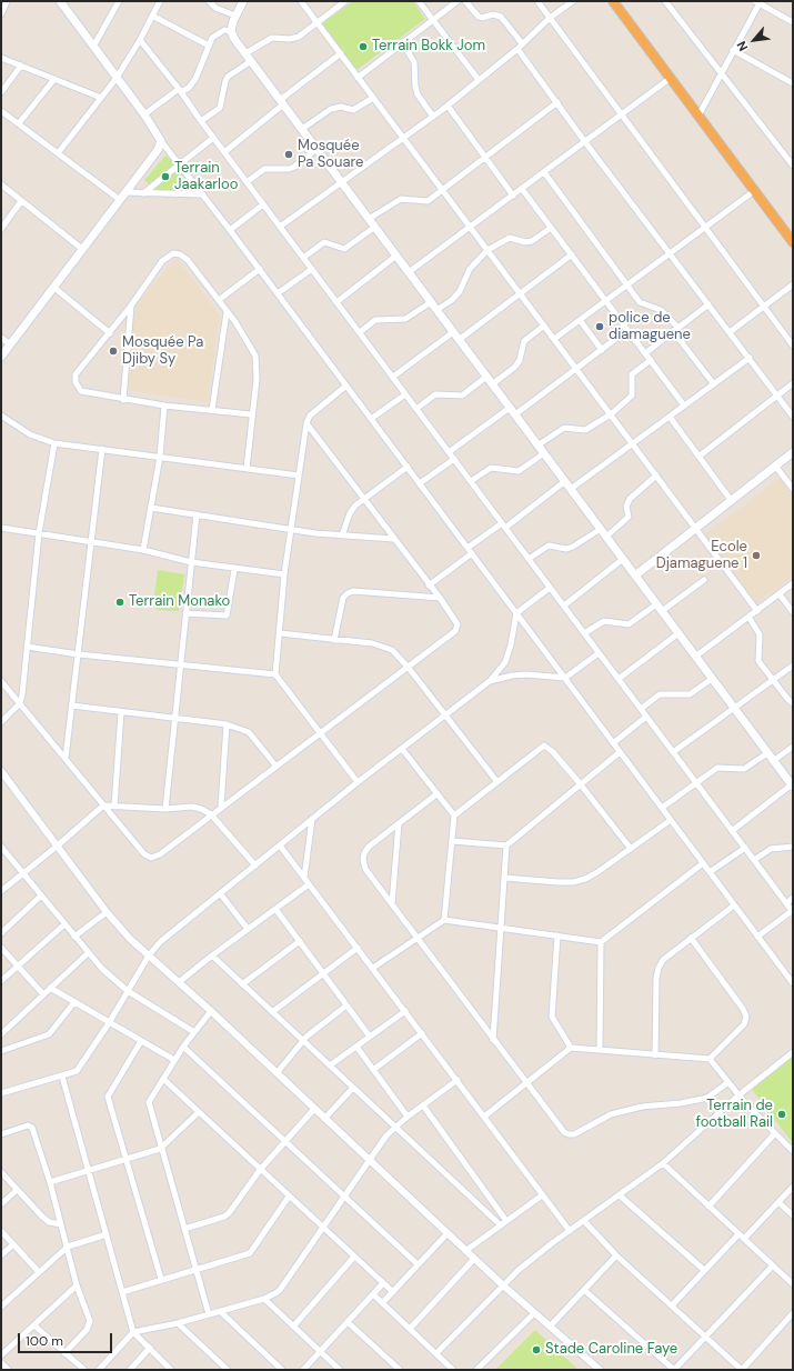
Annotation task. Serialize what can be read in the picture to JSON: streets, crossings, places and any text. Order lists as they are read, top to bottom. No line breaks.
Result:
{"places":["Terrain Bokk Jom","Mosquée Pa Souare","Terrain Jaakarloo","police de diamaguene","Mosquée Pa Djiby Sy","Ecole Djamaguene 1","Terrain Monako","Terrain de football Rail","Stade Caroline Faye"],"scale_bar":"100 m","north":"bottom left"}
